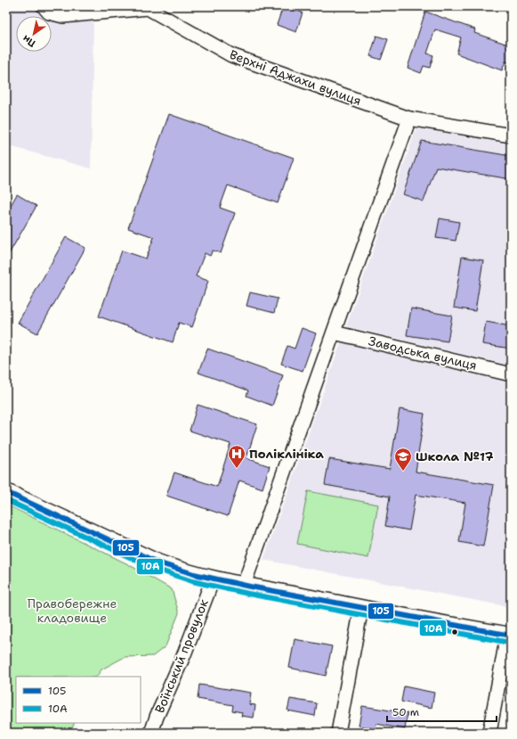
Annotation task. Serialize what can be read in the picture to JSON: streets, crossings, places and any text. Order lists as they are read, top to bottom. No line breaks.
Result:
{"streets":{"street":["Верхні Аджахи вулиця","Заводська вулиця","Воїнський провулок"]},"parks":["Правобережне кладовище"],"places":{"hospital":["Поліклініка"],"school or university":["Школа №17"]},"lines":["transit line 105","transit line 10А"],"legend":["105","10А"],"scale_bar":"50 m","north":"bottom left"}
